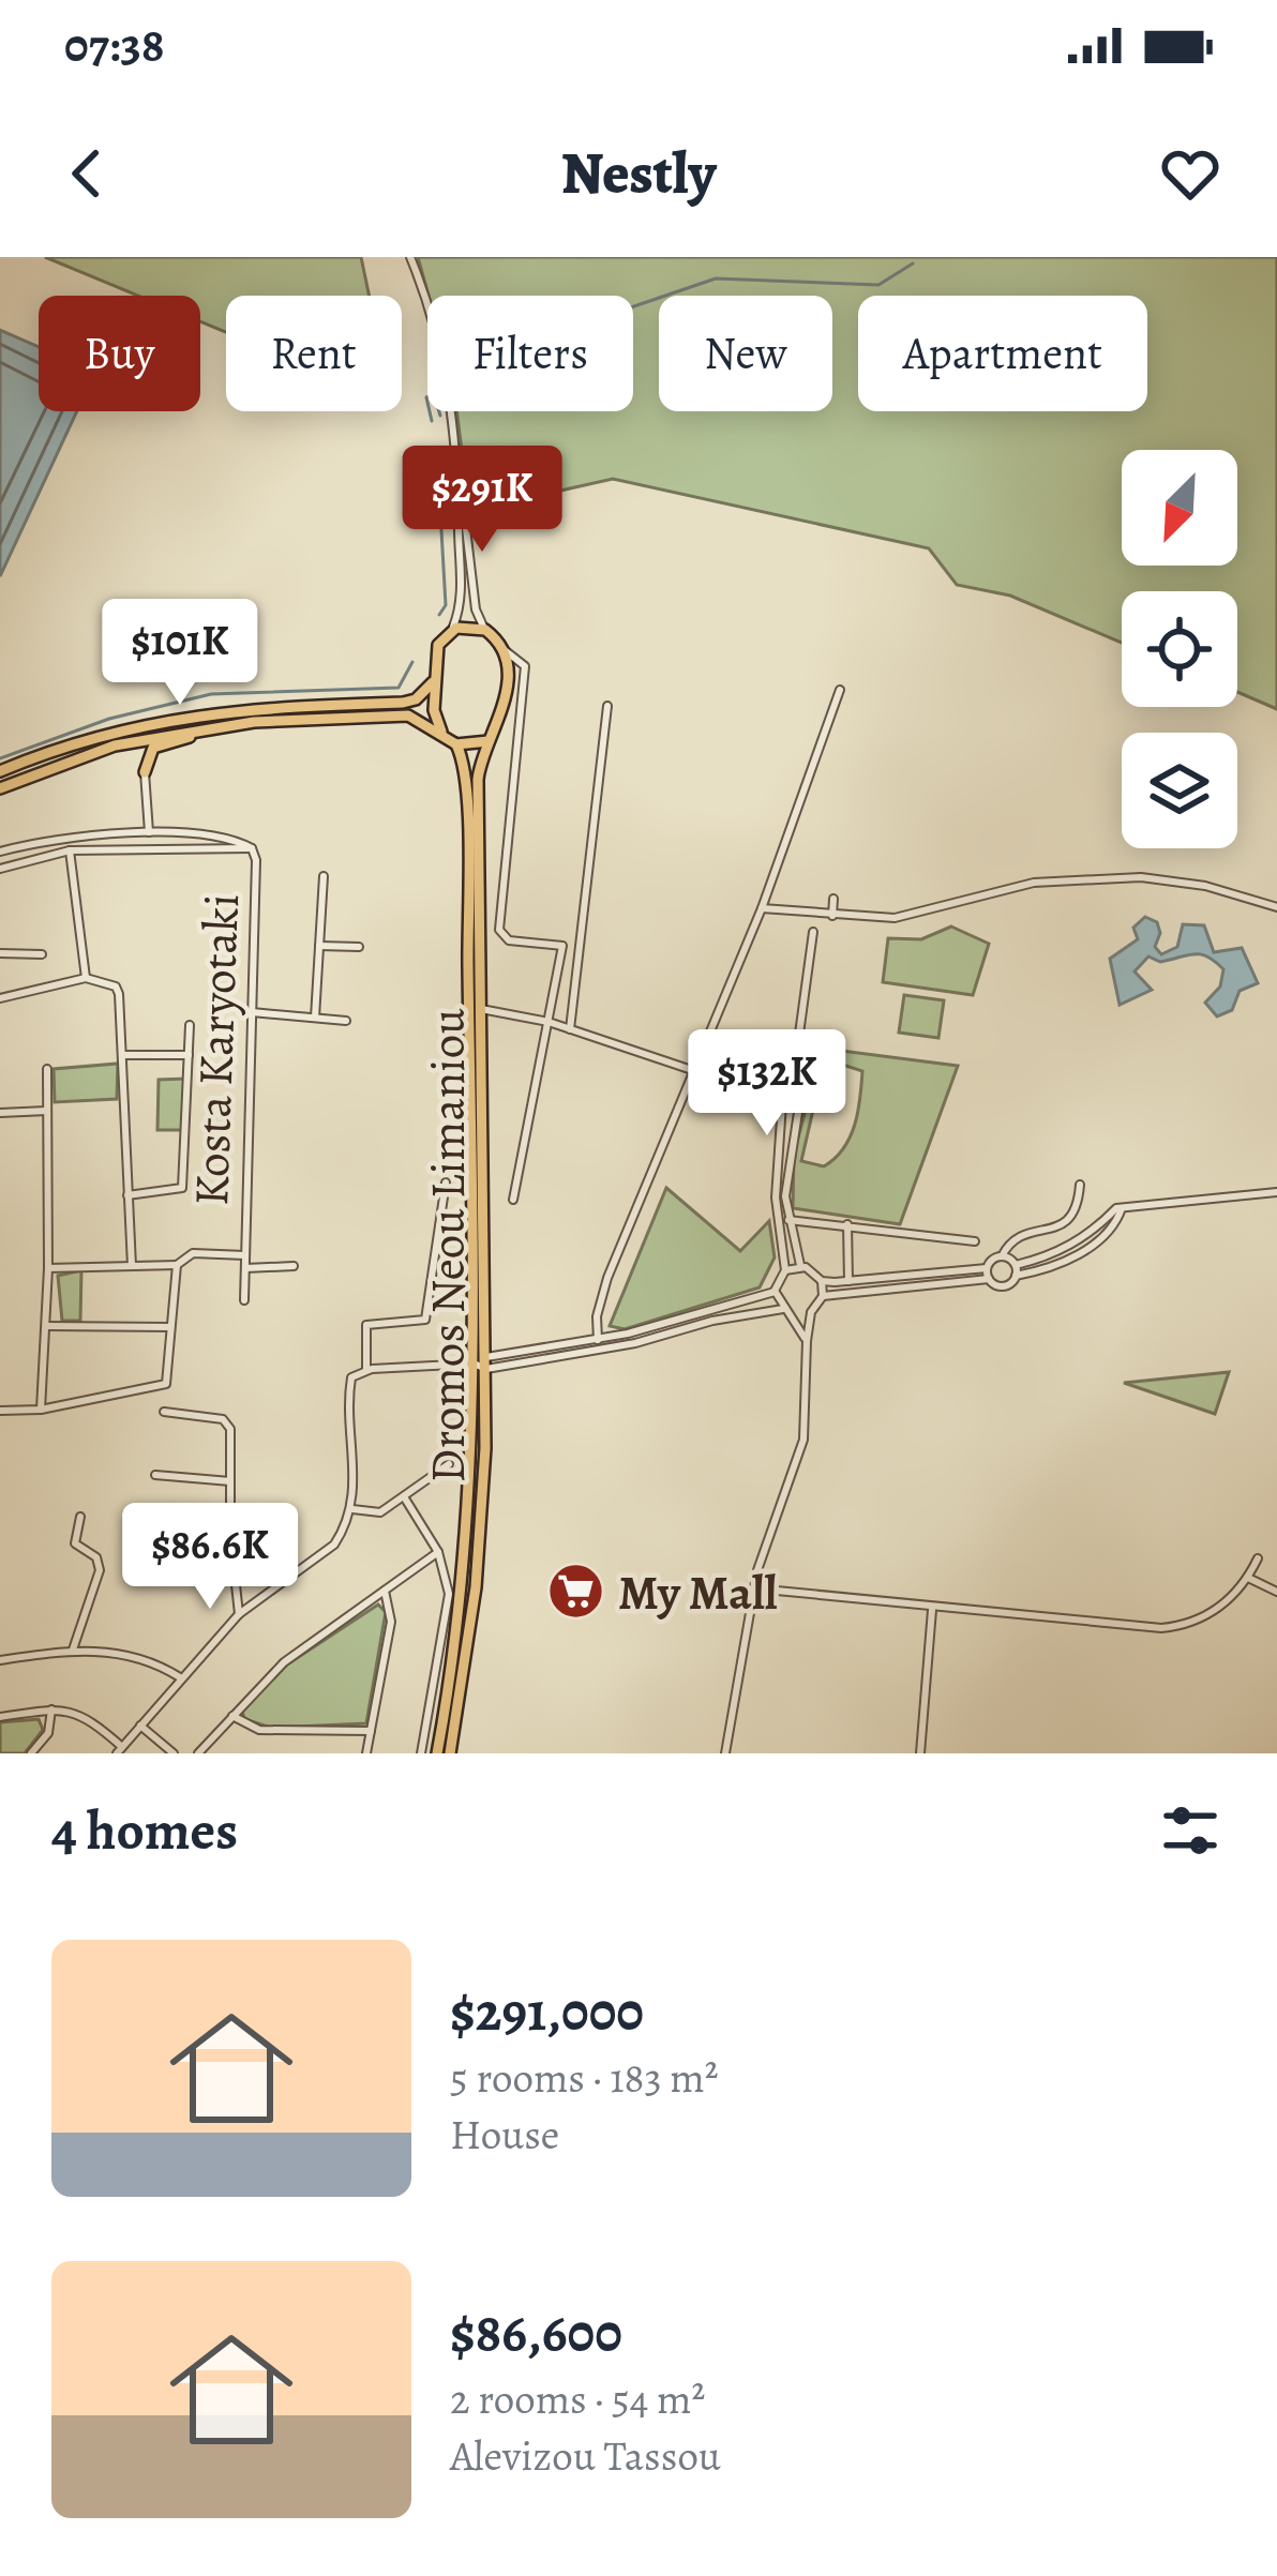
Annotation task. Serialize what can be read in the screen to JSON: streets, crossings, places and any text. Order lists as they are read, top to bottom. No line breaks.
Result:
{"streets":{"main road":["Dromos Neou Limaniou"],"street":["Kosta Karyotaki"]},"places":{"supermarket":["My Mall"]},"north":"bottom left","page":{"status":"07:38","header":"Nestly","chip":["Buy","Rent","Filters","New","Apartment"],"price":["$291K","$101K","$132K","$86.6K"],"heading":"4 homes","list":[{"name":"$291,000","note":"5 rooms · 183 m² · House"},{"name":"$86,600","note":"2 rooms · 54 m² · Alevizou Tassou"}]}}
